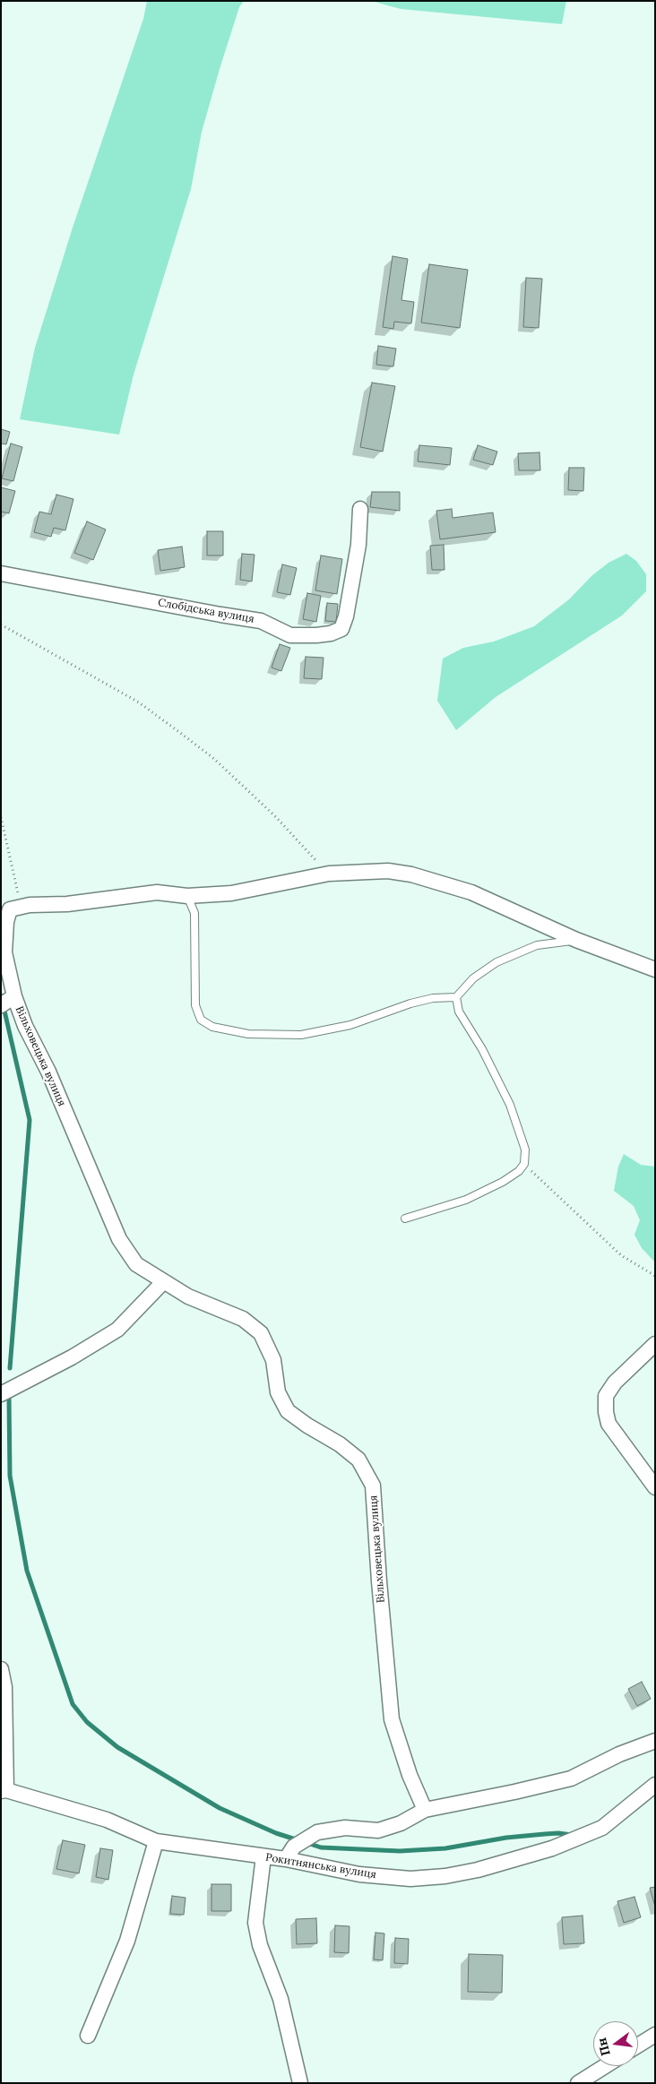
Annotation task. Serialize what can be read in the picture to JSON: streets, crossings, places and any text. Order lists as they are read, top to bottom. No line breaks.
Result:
{"streets":{"street":["Слобідська вулиця","Вільховецька вулиця","Рокитнянська вулиця"]},"crossings":[["Вільховецька вулиця","Рокитнянська вулиця"]],"north":"left"}
